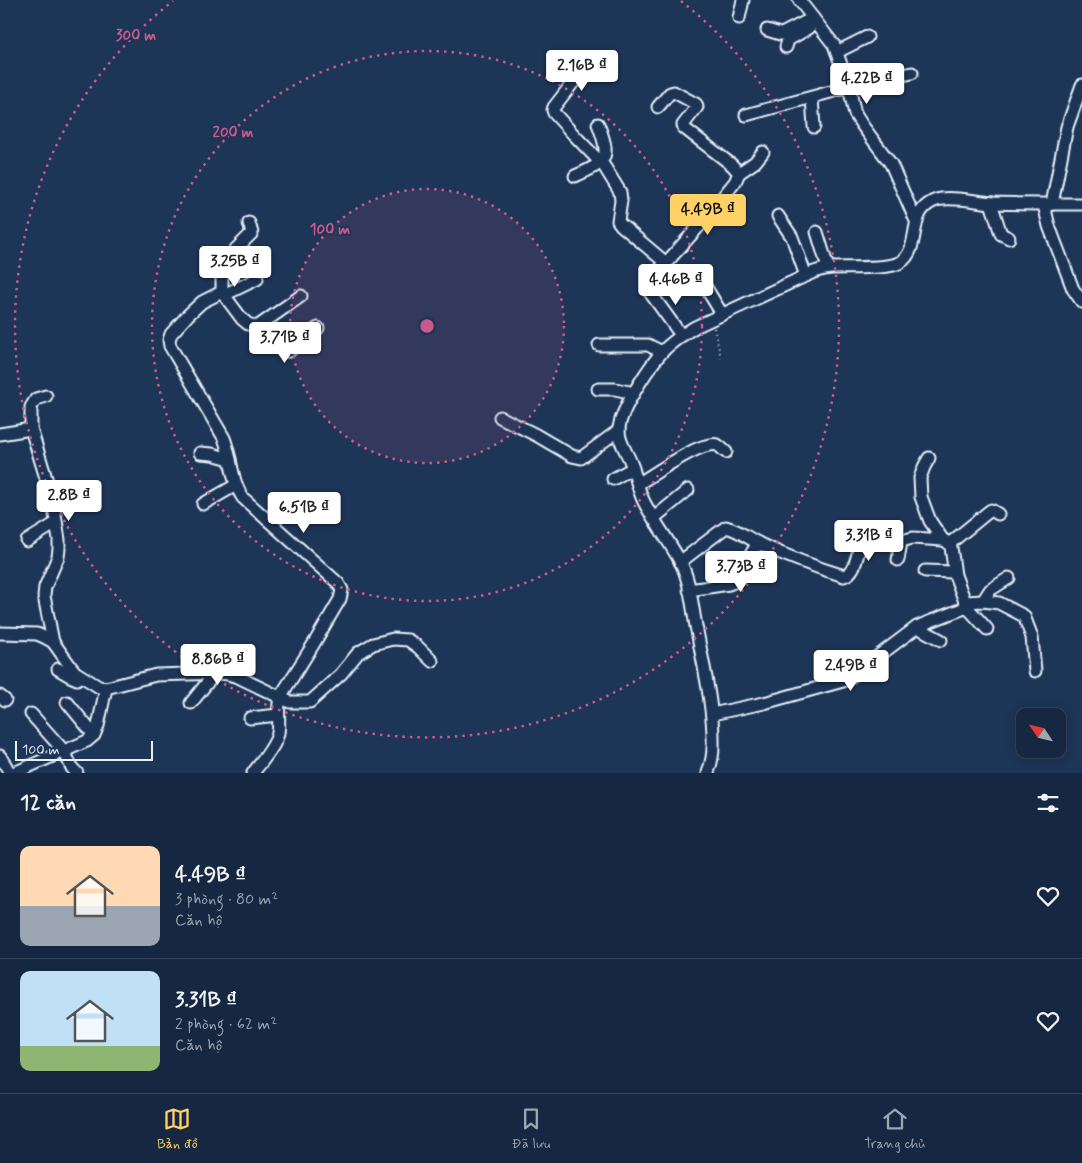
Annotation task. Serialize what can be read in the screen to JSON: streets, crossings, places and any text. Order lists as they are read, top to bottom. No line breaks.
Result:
{"scale_bar":"100 m","north":"top left","page":{"price":["2.16B ₫","4.22B ₫","4.49B ₫","3.25B ₫","4.46B ₫","3.71B ₫","2.8B ₫","6.51B ₫","3.31B ₫","3.73B ₫","8.86B ₫","2.49B ₫"],"scale":"100 m","heading":"12 căn","list":[{"name":"4.49B ₫","note":"3 phòng · 80 m² · Căn hộ"},{"name":"3.31B ₫","note":"2 phòng · 62 m² · Căn hộ"}],"tabs":["Bản đồ","Đã lưu","Trang chủ"]},"rings":["300 m","200 m","100 m"]}
